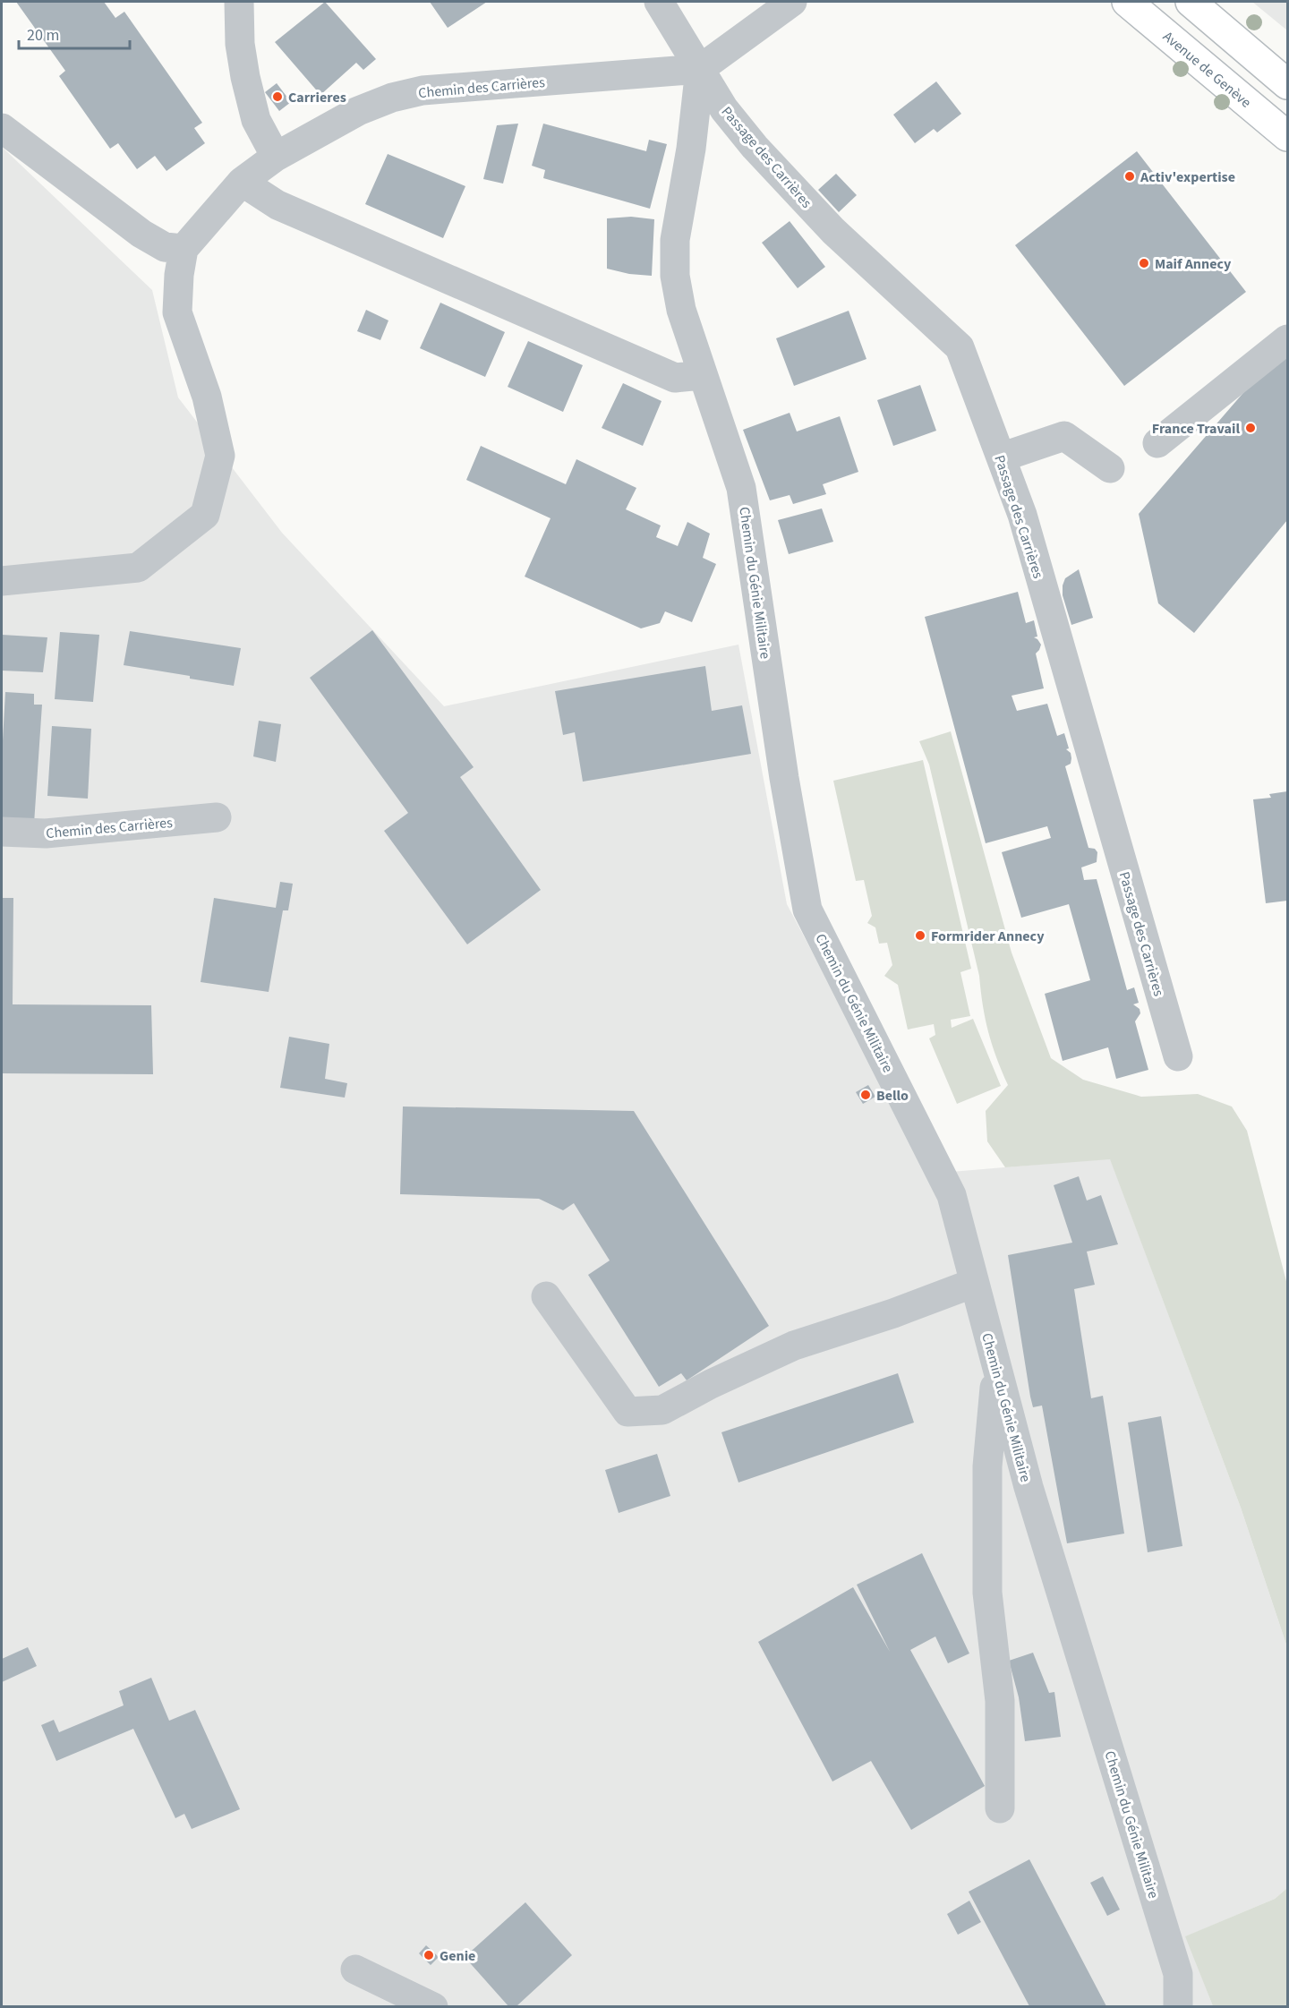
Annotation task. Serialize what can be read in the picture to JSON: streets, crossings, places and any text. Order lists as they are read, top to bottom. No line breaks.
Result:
{"streets":{"main road":["Avenue de Genève"],"street":["Chemin des Carrières","Passage des Carrières","Chemin du Génie Militaire"]},"crossings":[["Chemin des Carrières","Passage des Carrières"],["Chemin des Carrières","Chemin du Génie Militaire"],["Passage des Carrières","Chemin du Génie Militaire"]],"places":["Carrieres","Activ'expertise","Maif Annecy","France Travail","Formrider Annecy","Bello","Genie"],"scale_bar":"20 m"}
